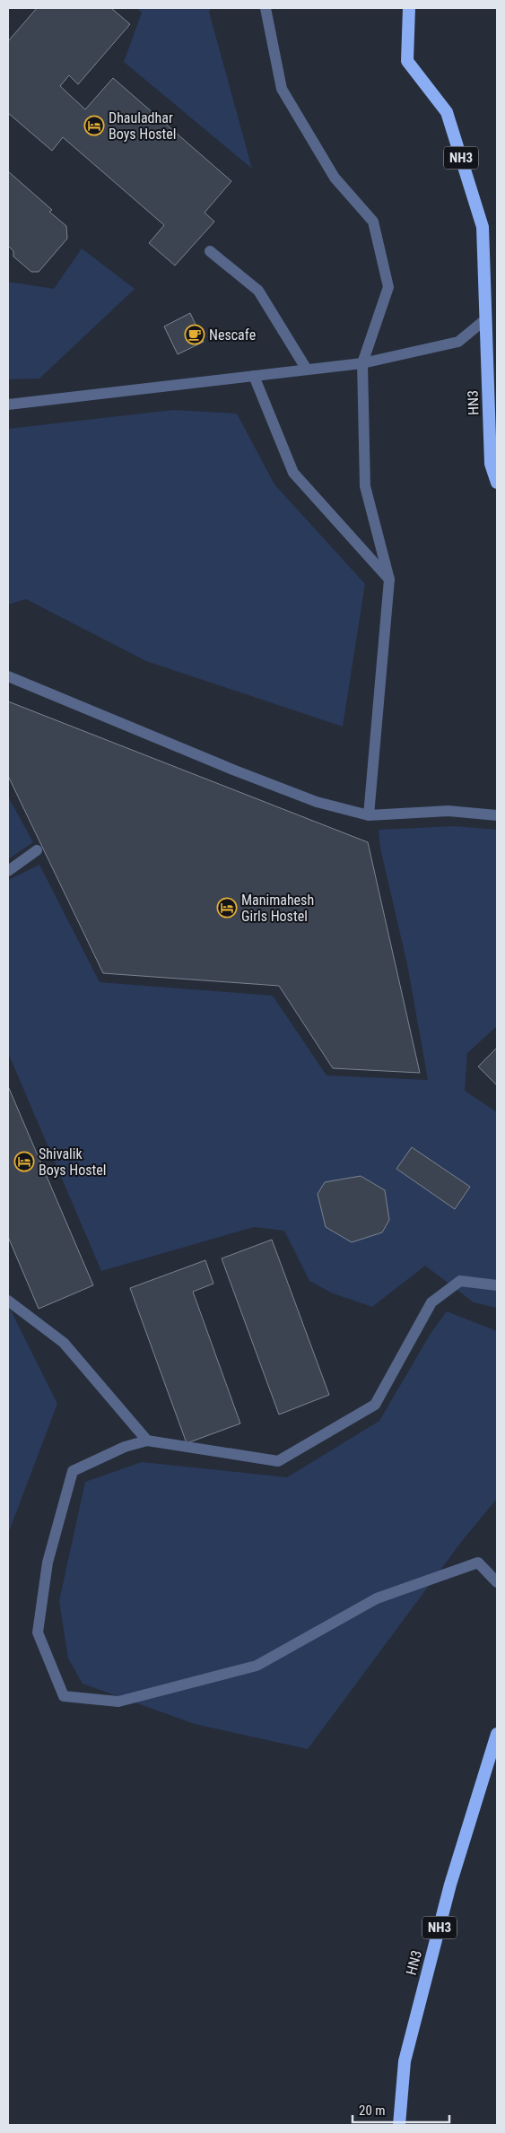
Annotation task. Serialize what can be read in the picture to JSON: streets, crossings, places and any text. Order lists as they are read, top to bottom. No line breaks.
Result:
{"streets":{"highway":["NH3","HN3"]},"crossings":[["NH3","HN3"]],"places":{"hotel":["Dhauladhar Boys Hostel","Manimahesh Girls Hostel","Shivalik Boys Hostel"],"cafe":["Nescafe"]},"scale_bar":"20 m"}
